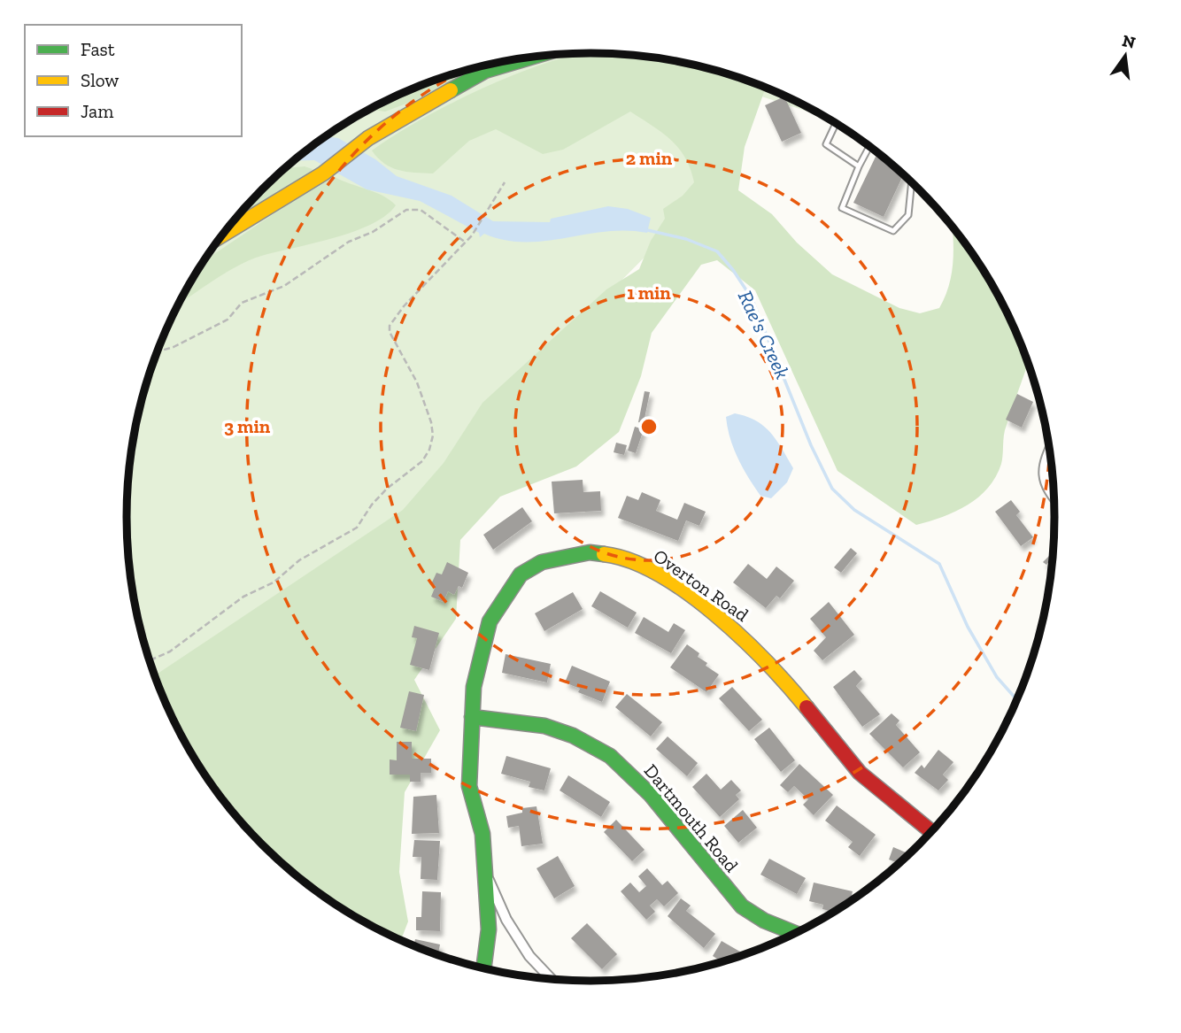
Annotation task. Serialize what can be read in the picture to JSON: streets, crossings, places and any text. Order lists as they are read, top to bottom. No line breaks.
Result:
{"streets":{"street":["Overton Road","Dartmouth Road"]},"crossings":[["Overton Road","Dartmouth Road"]],"water":["Rae's Creek"],"legend":["Fast","Slow","Jam"],"north":"top","rings":["2 min","1 min","3 min"]}
